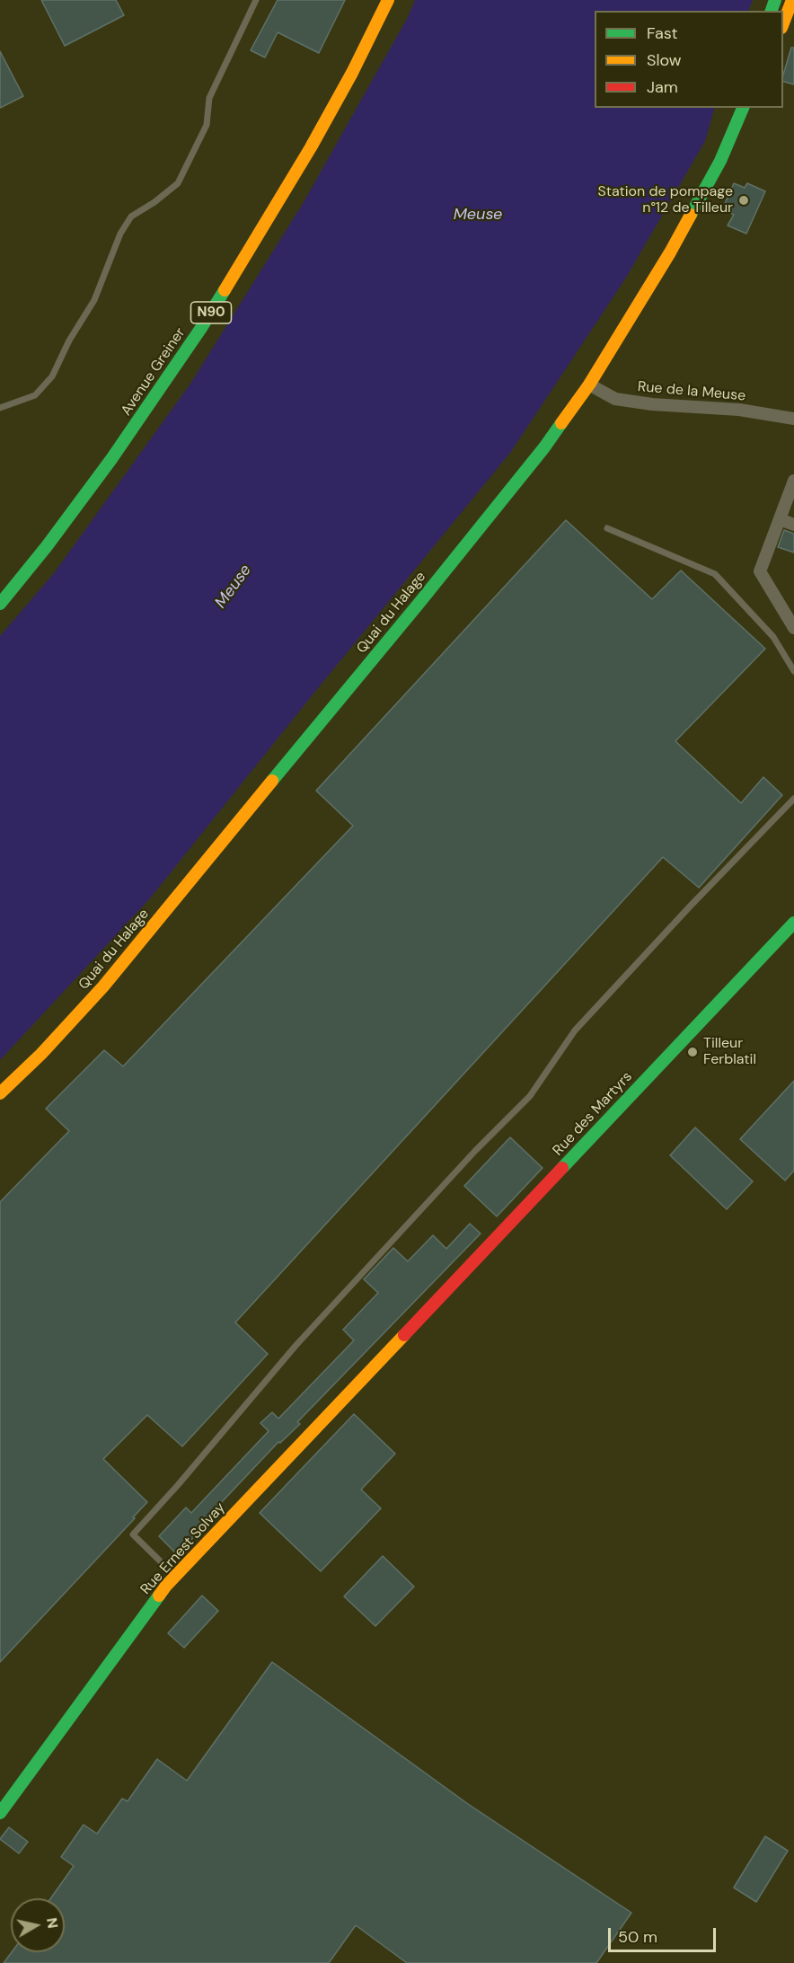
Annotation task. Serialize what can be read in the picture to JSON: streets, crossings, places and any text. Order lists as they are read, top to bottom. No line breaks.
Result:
{"streets":{"main road":["N90","Avenue Greiner","Quai du Halage","Rue des Martyrs","Rue Ernest Solvay"],"street":["Rue de la Meuse"]},"crossings":[["Rue de la Meuse","Quai du Halage"],["Rue des Martyrs","Rue Ernest Solvay"]],"water":["Meuse"],"places":["Station de pompage n°12 de Tilleur","Tilleur Ferblatil"],"legend":["Fast","Slow","Jam"],"scale_bar":"50 m","north":"right"}
